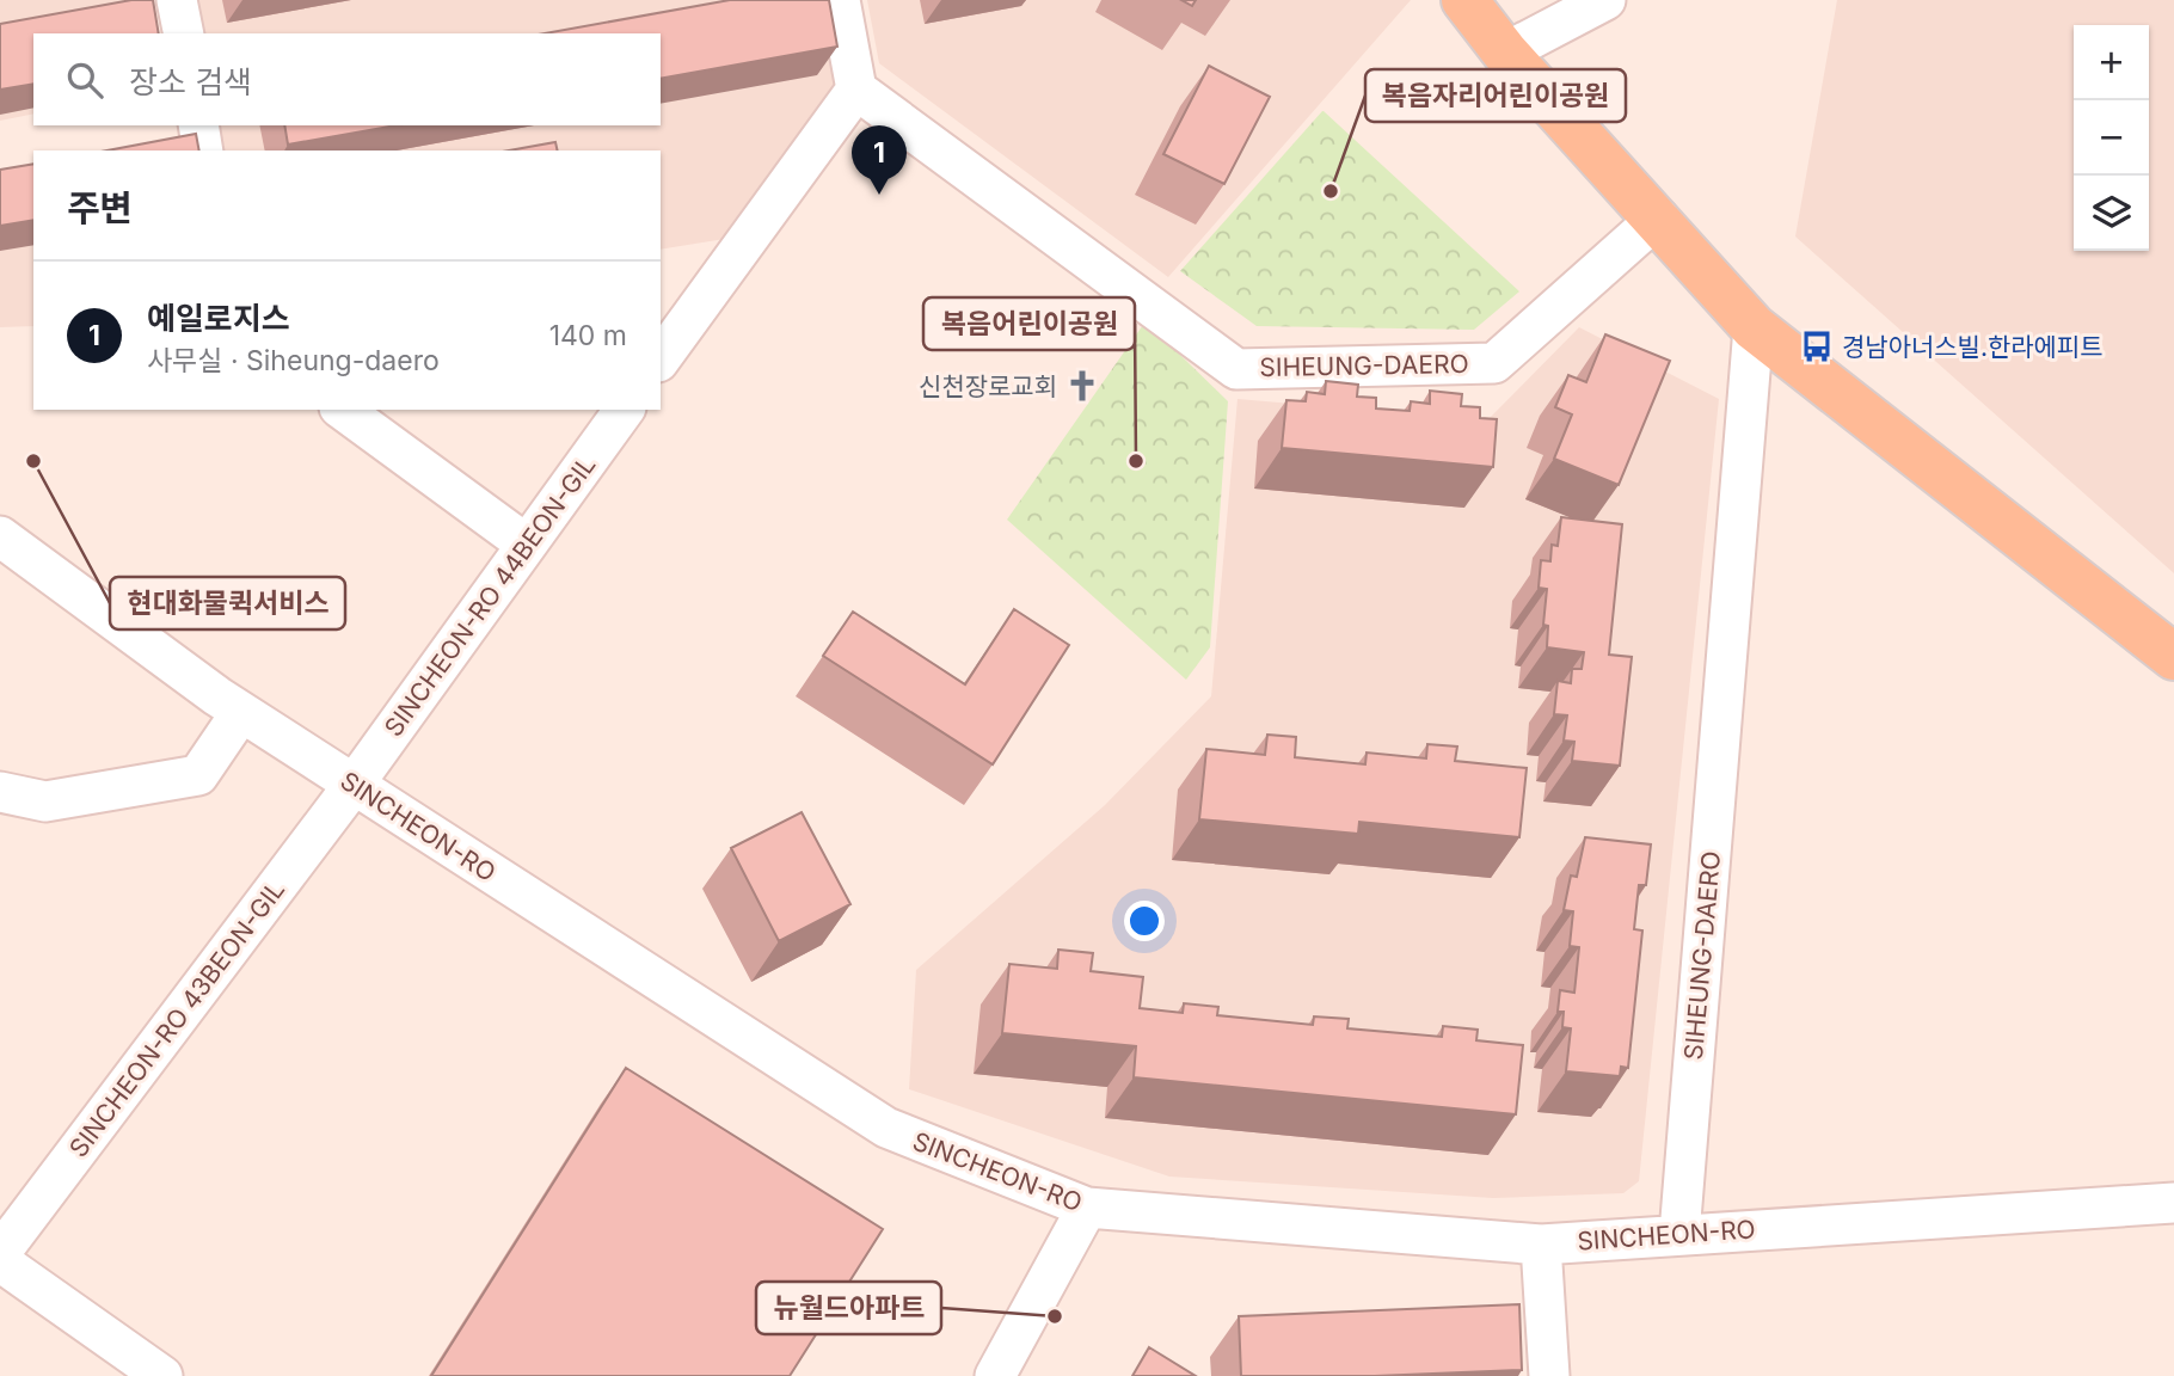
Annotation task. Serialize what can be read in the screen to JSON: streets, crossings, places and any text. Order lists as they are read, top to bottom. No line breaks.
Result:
{"streets":{"street":["SIHEUNG-DAERO","SINCHEON-RO 44BEON-GIL","SINCHEON-RO","SINCHEON-RO 43BEON-GIL"]},"crossings":[["SIHEUNG-DAERO","SINCHEON-RO"],["SINCHEON-RO 44BEON-GIL","SINCHEON-RO"],["SINCHEON-RO 44BEON-GIL","SINCHEON-RO 43BEON-GIL"],["SINCHEON-RO","SINCHEON-RO 43BEON-GIL"]],"places":{"other":["복음자리어린이공원","현대화물퀵서비스","복음어린이공원","뉴월드아파트"],"bus stop":["경남아너스빌.한라에피트"],"church":["신천장로교회"]},"page":{"map_buttons":["+","−"],"search":"장소 검색","pins":"1","heading":"주변","list":[{"mark":"1","name":"예일로지스","note":"사무실 · Siheung-daero","value":"140 m"}]}}
